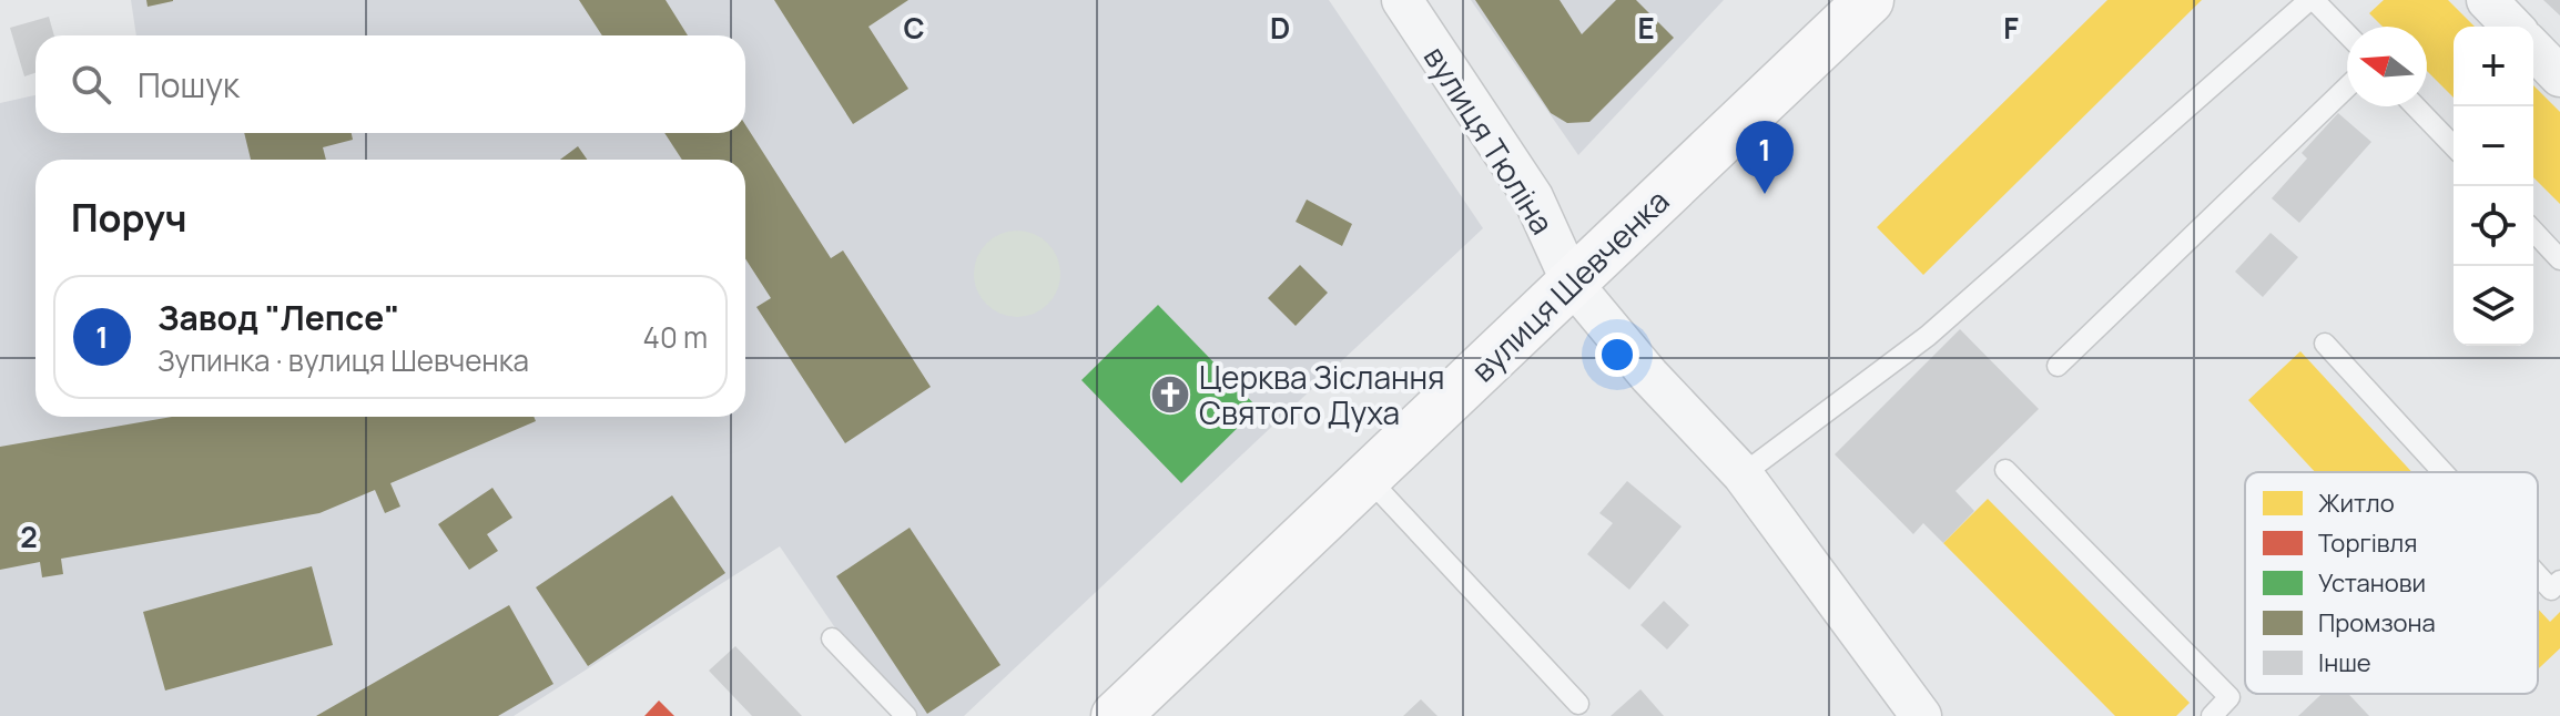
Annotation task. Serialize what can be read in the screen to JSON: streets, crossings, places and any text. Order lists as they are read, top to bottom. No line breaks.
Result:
{"streets":{"main road":["вулиця Шевченка"],"street":["вулиця Тюліна"]},"crossings":[["вулиця Тюліна","вулиця Шевченка"]],"places":{"church":["Церква Зіслання Святого Духа"]},"legend":["Житло","Торгівля","Установи","Промзона","Інше"],"north":"left","page":{"map_buttons":["+","−"],"search":"Пошук","pins":"1","heading":"Поруч","list":[{"mark":"1","name":"Завод \"Лепсе\"","note":"Зупинка · вулиця Шевченка","value":"40 m"}]},"grid":{"columns":["C","D","E","F"],"rows":["2"]}}
